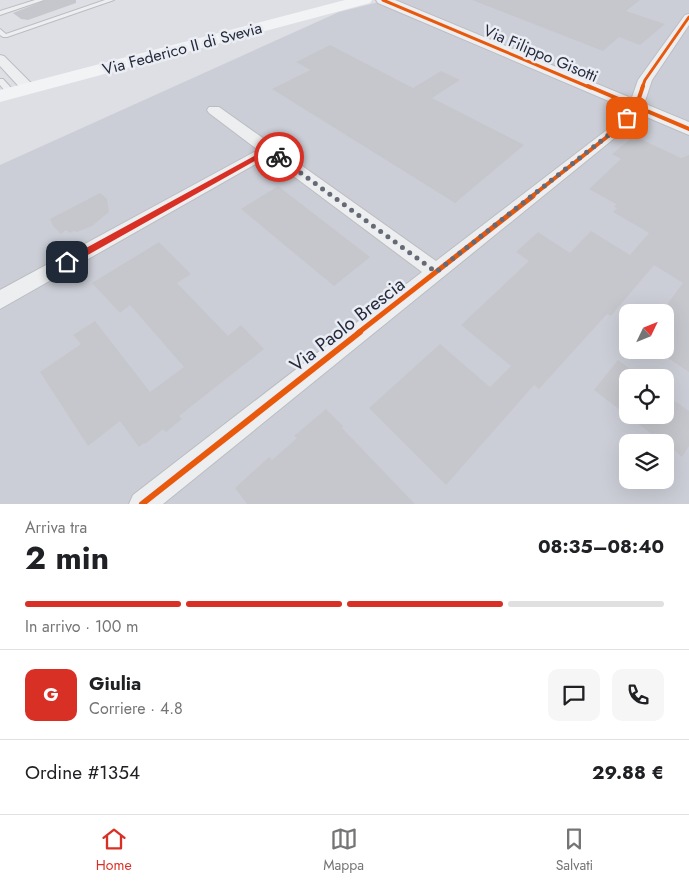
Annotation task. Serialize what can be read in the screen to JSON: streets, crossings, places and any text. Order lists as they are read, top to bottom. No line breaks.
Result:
{"streets":{"main road":["Via Federico II di Svevia"],"street":["Via Filippo Gisotti","Via Paolo Brescia"]},"crossings":[["Via Filippo Gisotti","Via Paolo Brescia"]],"north":"top right","page":{"heading":["2 min","Arriva tra","08:35–08:40"],"panel":["Giulia","Corriere · 4.8","Ordine #1354","29.88 €"],"bar":"In arrivo · 100 m","round":"G","tabs":["Home","Mappa","Salvati"]}}
